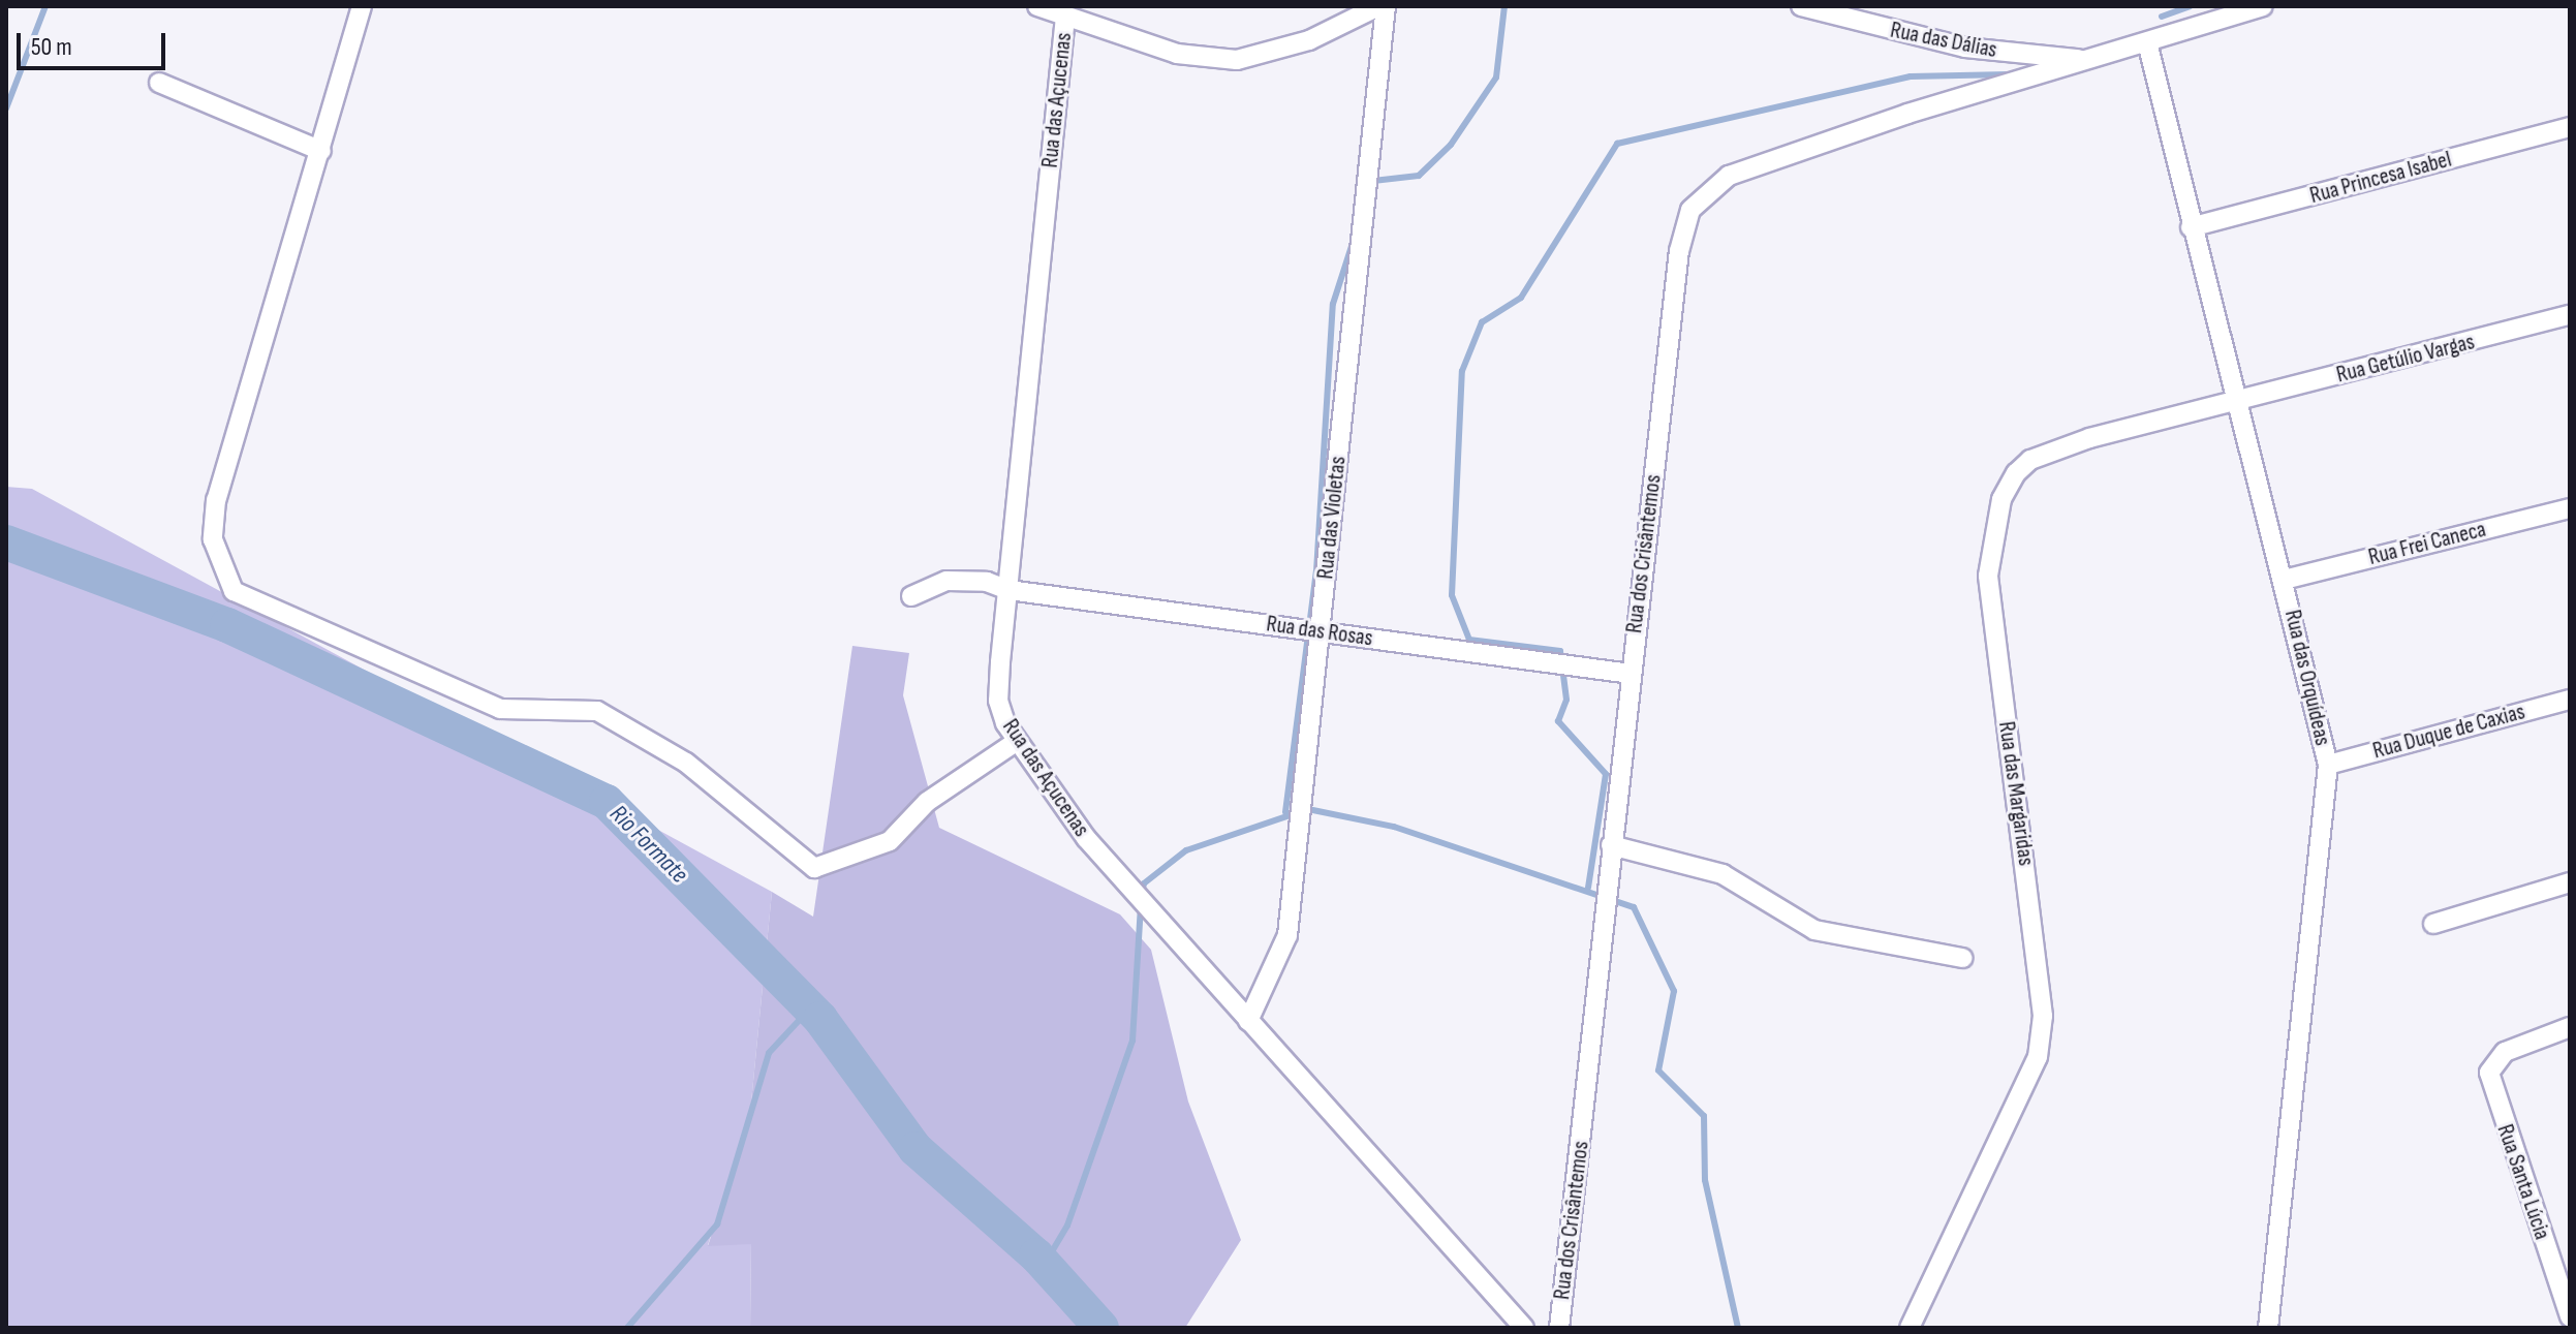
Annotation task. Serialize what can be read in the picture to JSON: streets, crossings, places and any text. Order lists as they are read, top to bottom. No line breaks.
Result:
{"streets":{"street":["Rua das Dálias","Rua das Açucenas","Rua Princesa Isabel","Rua Getúlio Vargas","Rua das Violetas","Rua Frei Caneca","Rua dos Crisântemos","Rua das Rosas","Rua das Orquídeas","Rua Duque de Caxias","Rua das Margaridas","Rua Santa Lúcia"]},"crossings":[["Rua das Dálias","Rua dos Crisântemos"],["Rua das Açucenas","Rua das Violetas"],["Rua das Açucenas","Rua das Rosas"],["Rua Princesa Isabel","Rua das Orquídeas"],["Rua Getúlio Vargas","Rua das Orquídeas"],["Rua Getúlio Vargas","Rua das Margaridas"],["Rua das Violetas","Rua das Rosas"],["Rua Frei Caneca","Rua das Orquídeas"],["Rua dos Crisântemos","Rua das Rosas"],["Rua dos Crisântemos","Rua das Orquídeas"],["Rua das Orquídeas","Rua Duque de Caxias"],["Rua das Orquídeas","Rua das Margaridas"]],"water":["Rio Formate"],"scale_bar":"50 m"}
